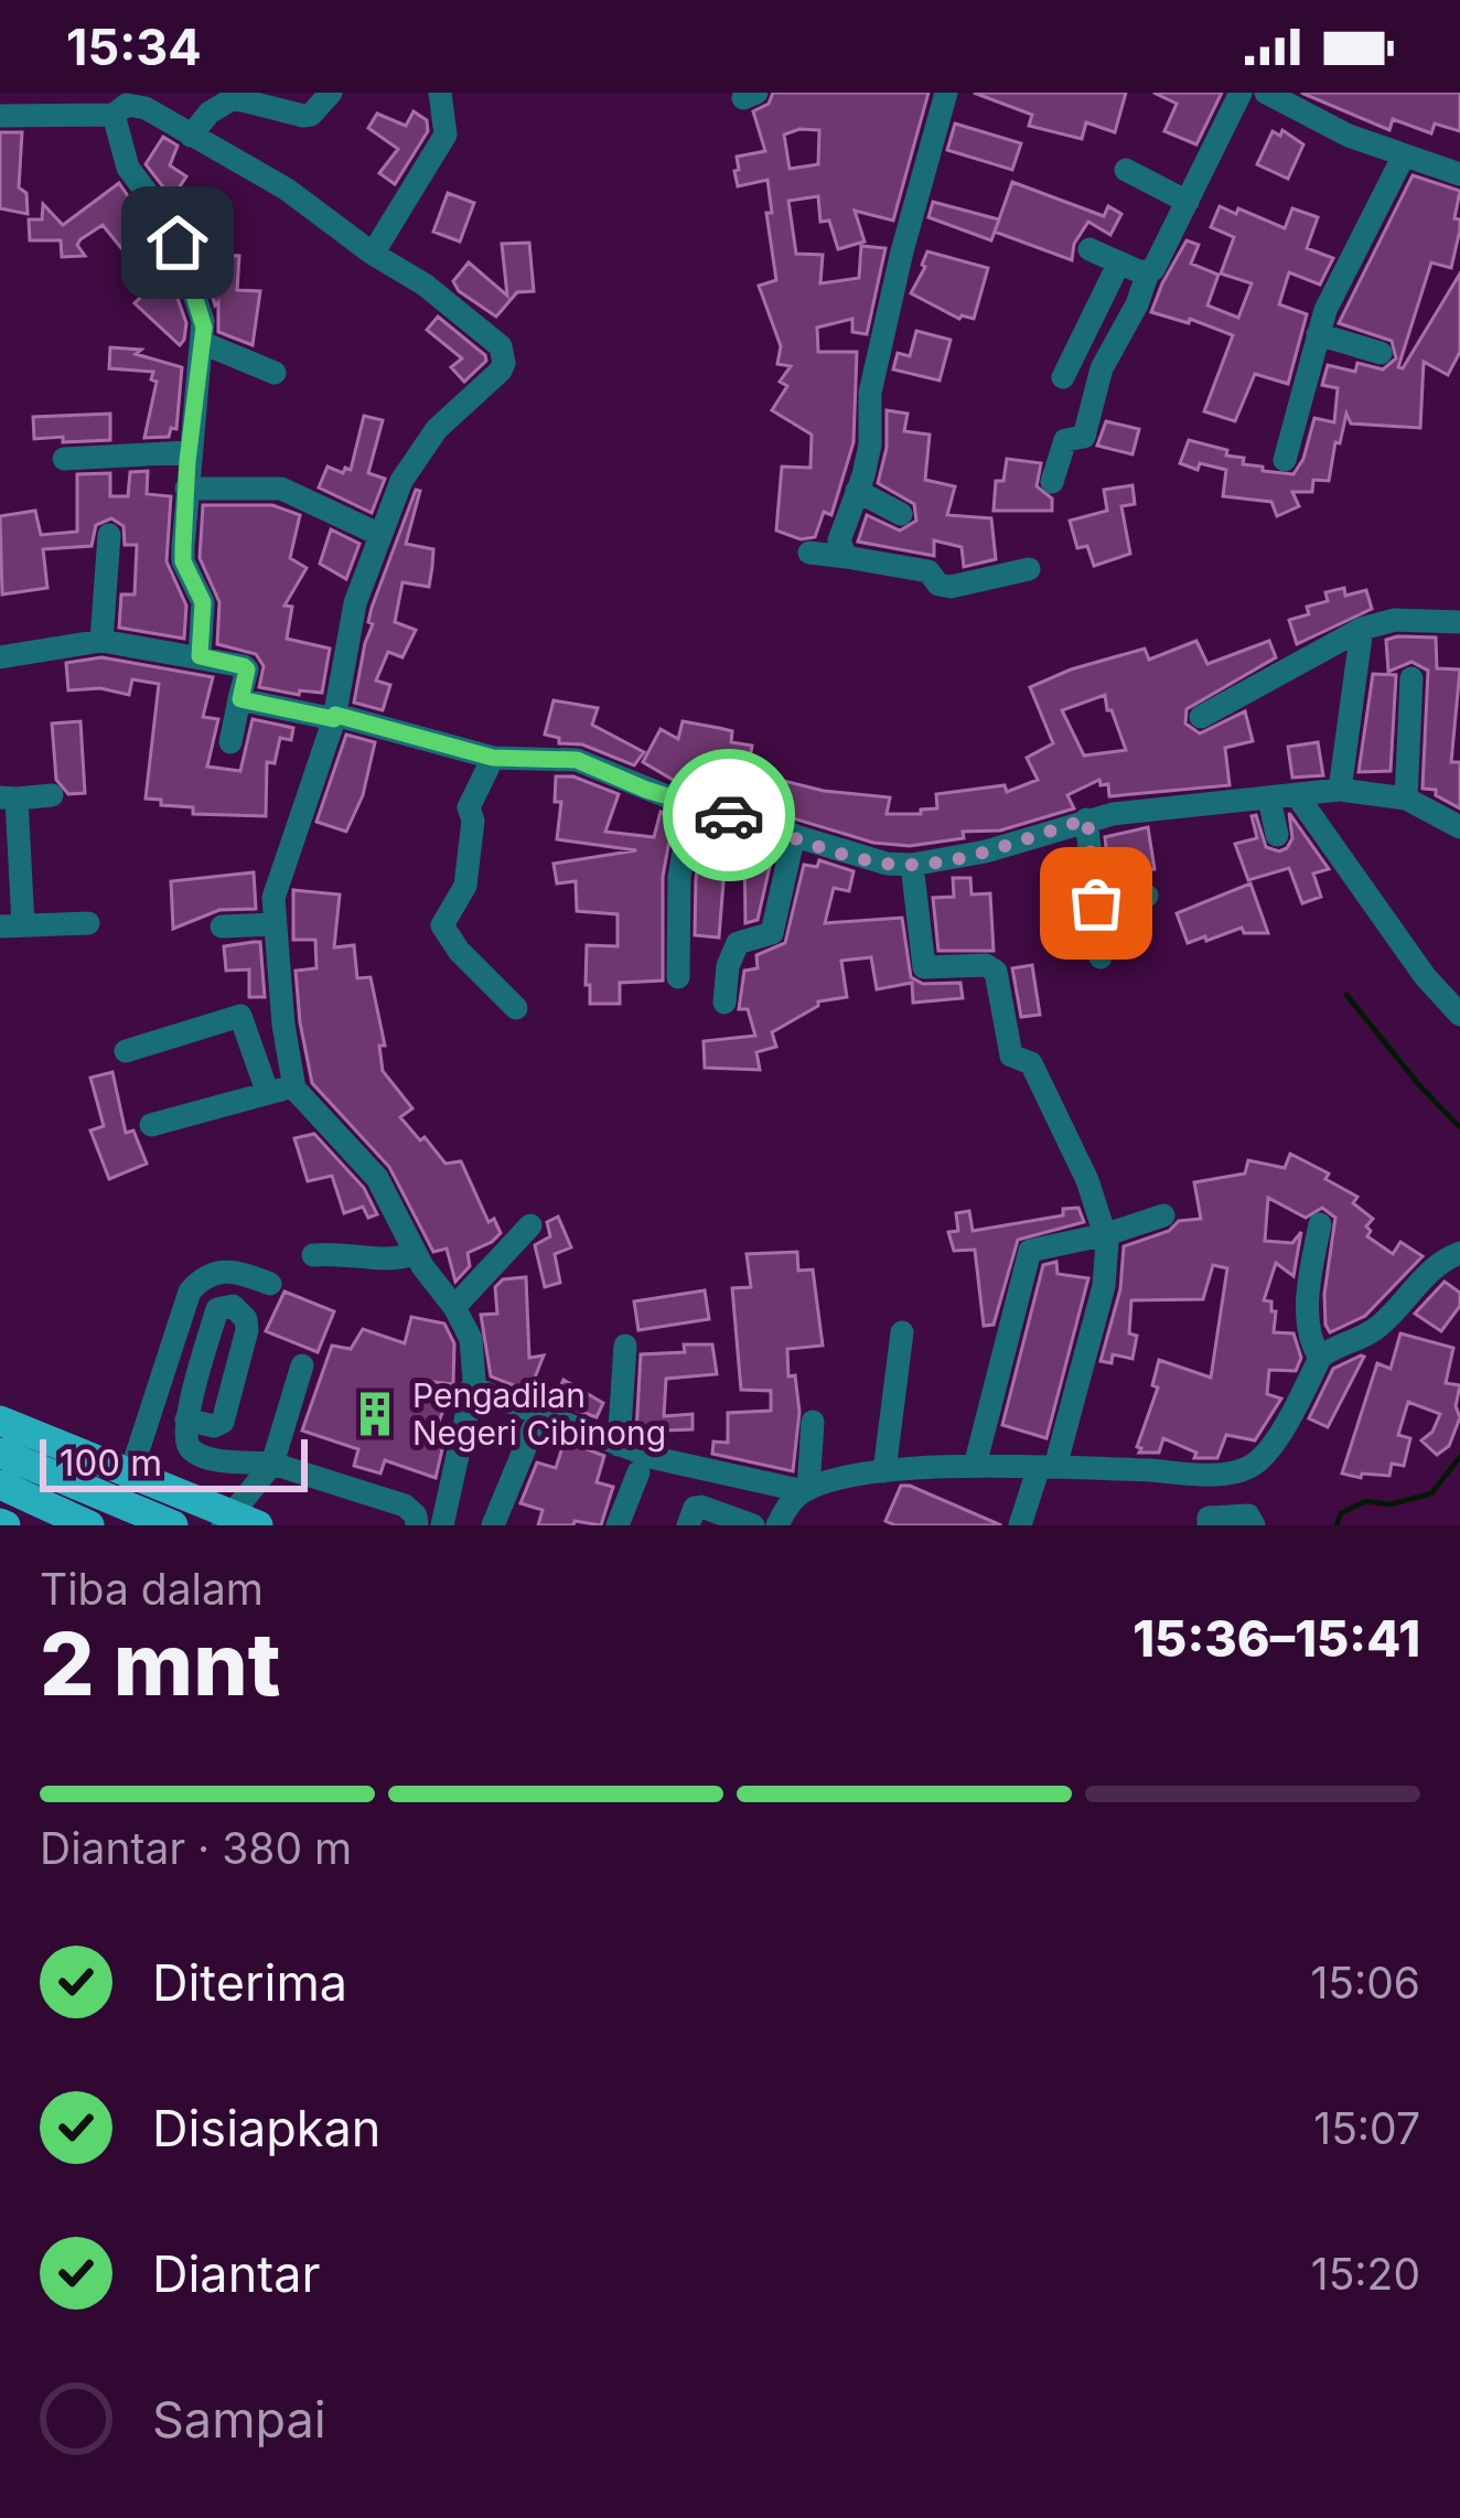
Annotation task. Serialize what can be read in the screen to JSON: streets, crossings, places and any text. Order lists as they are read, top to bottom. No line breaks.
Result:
{"places":{"building":["Pengadilan Negeri Cibinong"]},"scale_bar":"100 m","page":{"status":"15:34","scale":"100 m","heading":["2 mnt","Tiba dalam","15:36–15:41"],"bar":"Diantar · 380 m","list":[["Diterima","15:06"],["Disiapkan","15:07"],["Diantar","15:20"],"Sampai"]}}
